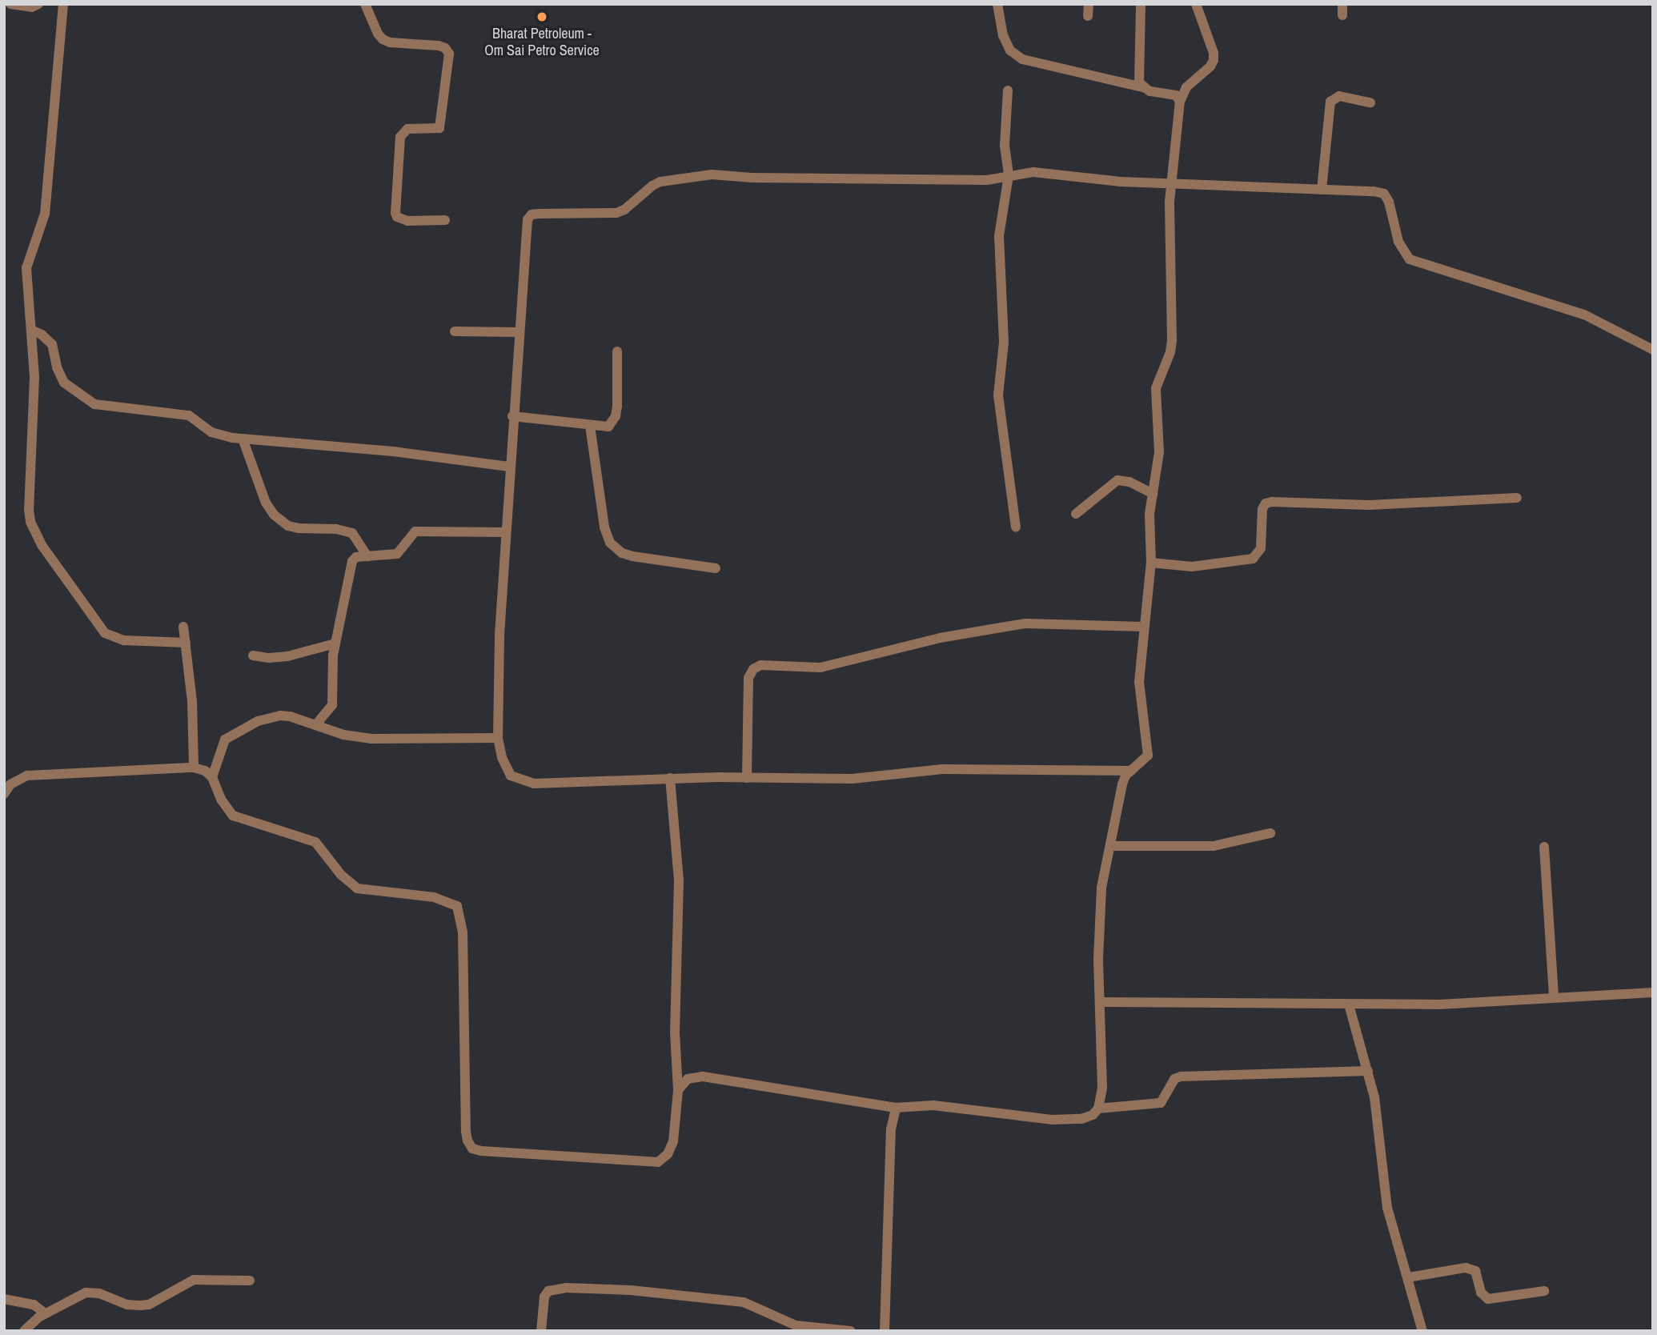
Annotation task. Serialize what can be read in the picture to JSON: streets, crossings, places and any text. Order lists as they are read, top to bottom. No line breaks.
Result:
{"places":["Bharat Petroleum - Om Sai Petro Service"]}
